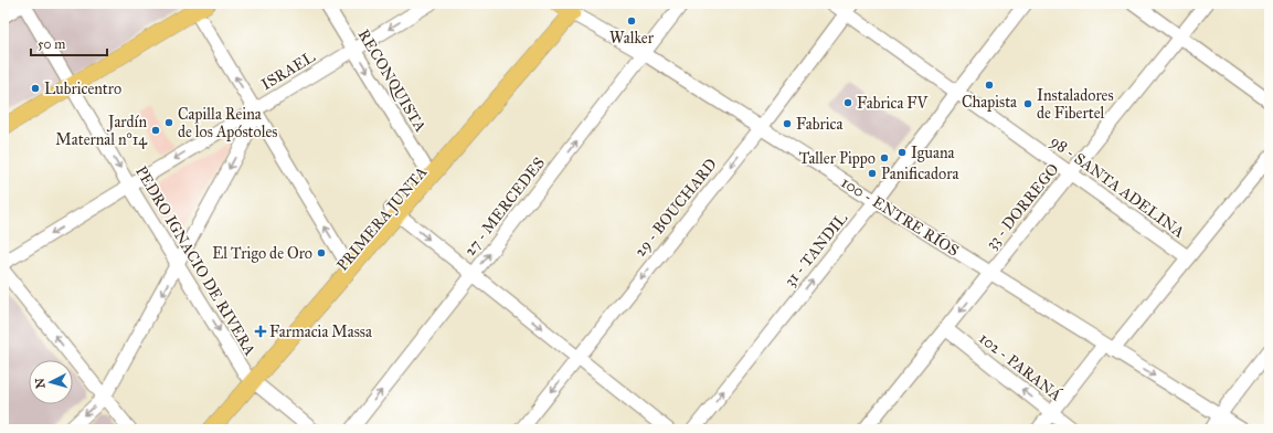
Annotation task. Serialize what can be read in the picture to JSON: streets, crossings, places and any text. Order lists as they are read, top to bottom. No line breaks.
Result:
{"streets":{"main road":["PRIMERA JUNTA"],"street":["ISRAEL","RECONQUISTA","98 - SANTA ADELINA","27 - MERCEDES","33 - DORREGO","29 - BOUCHARD","100 - ENTRE RÍOS","31 - TANDIL","PEDRO IGNACIO DE RIVERA","102 - PARANÁ"]},"crossings":[["ISRAEL","RECONQUISTA"],["ISRAEL","PEDRO IGNACIO DE RIVERA"],["RECONQUISTA","PRIMERA JUNTA"],["98 - SANTA ADELINA","33 - DORREGO"],["98 - SANTA ADELINA","29 - BOUCHARD"],["98 - SANTA ADELINA","31 - TANDIL"],["27 - MERCEDES","100 - ENTRE RÍOS"],["33 - DORREGO","100 - ENTRE RÍOS"],["33 - DORREGO","102 - PARANÁ"],["29 - BOUCHARD","100 - ENTRE RÍOS"],["100 - ENTRE RÍOS","PRIMERA JUNTA"],["100 - ENTRE RÍOS","31 - TANDIL"],["PRIMERA JUNTA","PEDRO IGNACIO DE RIVERA"]],"one_way":["ISRAEL","27 - MERCEDES","29 - BOUCHARD","31 - TANDIL","PEDRO IGNACIO DE RIVERA","102 - PARANÁ"],"places":{"other":["Walker","Chapista","Lubricentro","Fabrica FV","Instaladores de Fibertel","Capilla Reina de los Apóstoles","Fabrica","Jardín Maternal n°14","Iguana","Taller Pippo","Panificadora","El Trigo de Oro"],"health":["Farmacia Massa"]},"scale_bar":"50 m","north":"left"}
